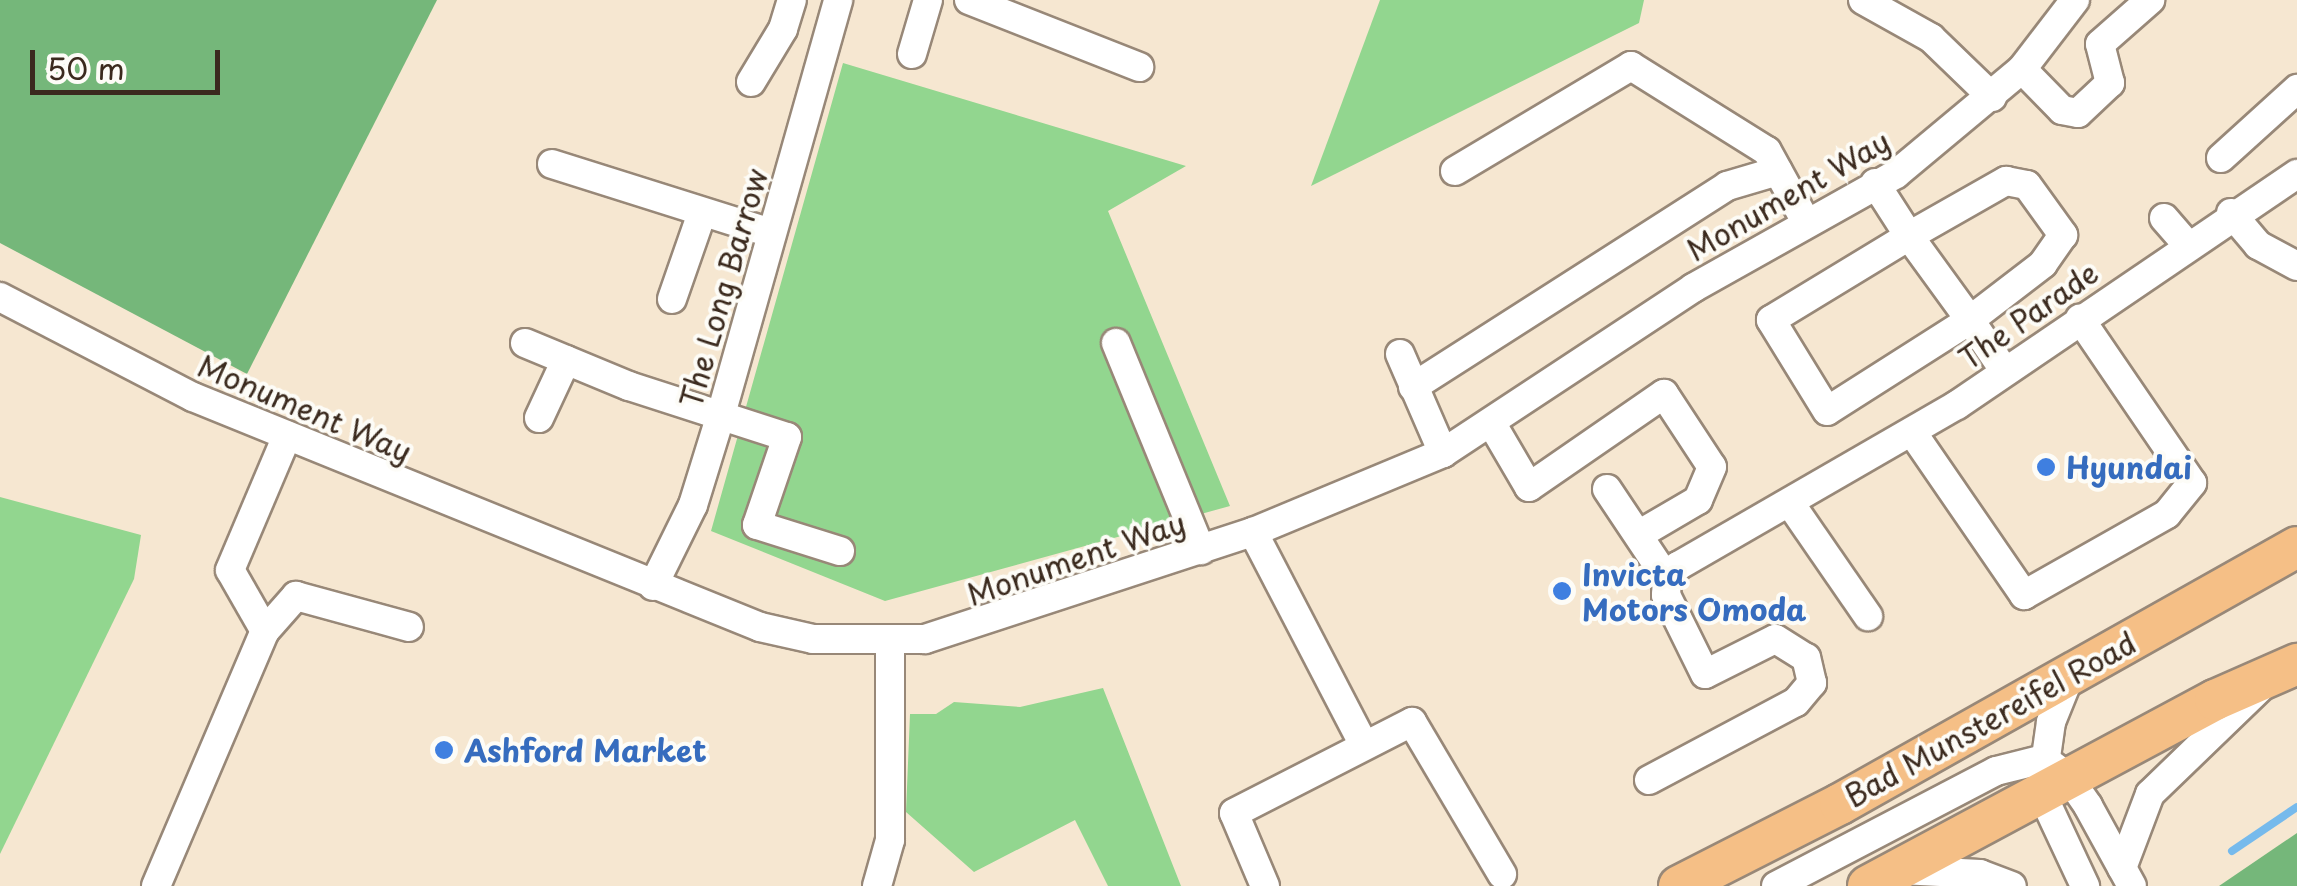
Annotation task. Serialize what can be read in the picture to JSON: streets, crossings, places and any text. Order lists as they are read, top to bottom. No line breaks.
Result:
{"streets":{"highway":["Bad Munstereifel Road"],"street":["Monument Way","The Long Barrow","The Parade"]},"crossings":[["Monument Way","The Long Barrow"]],"places":["Hyundai","Invicta Motors Omoda","Ashford Market"],"scale_bar":"50 m"}
